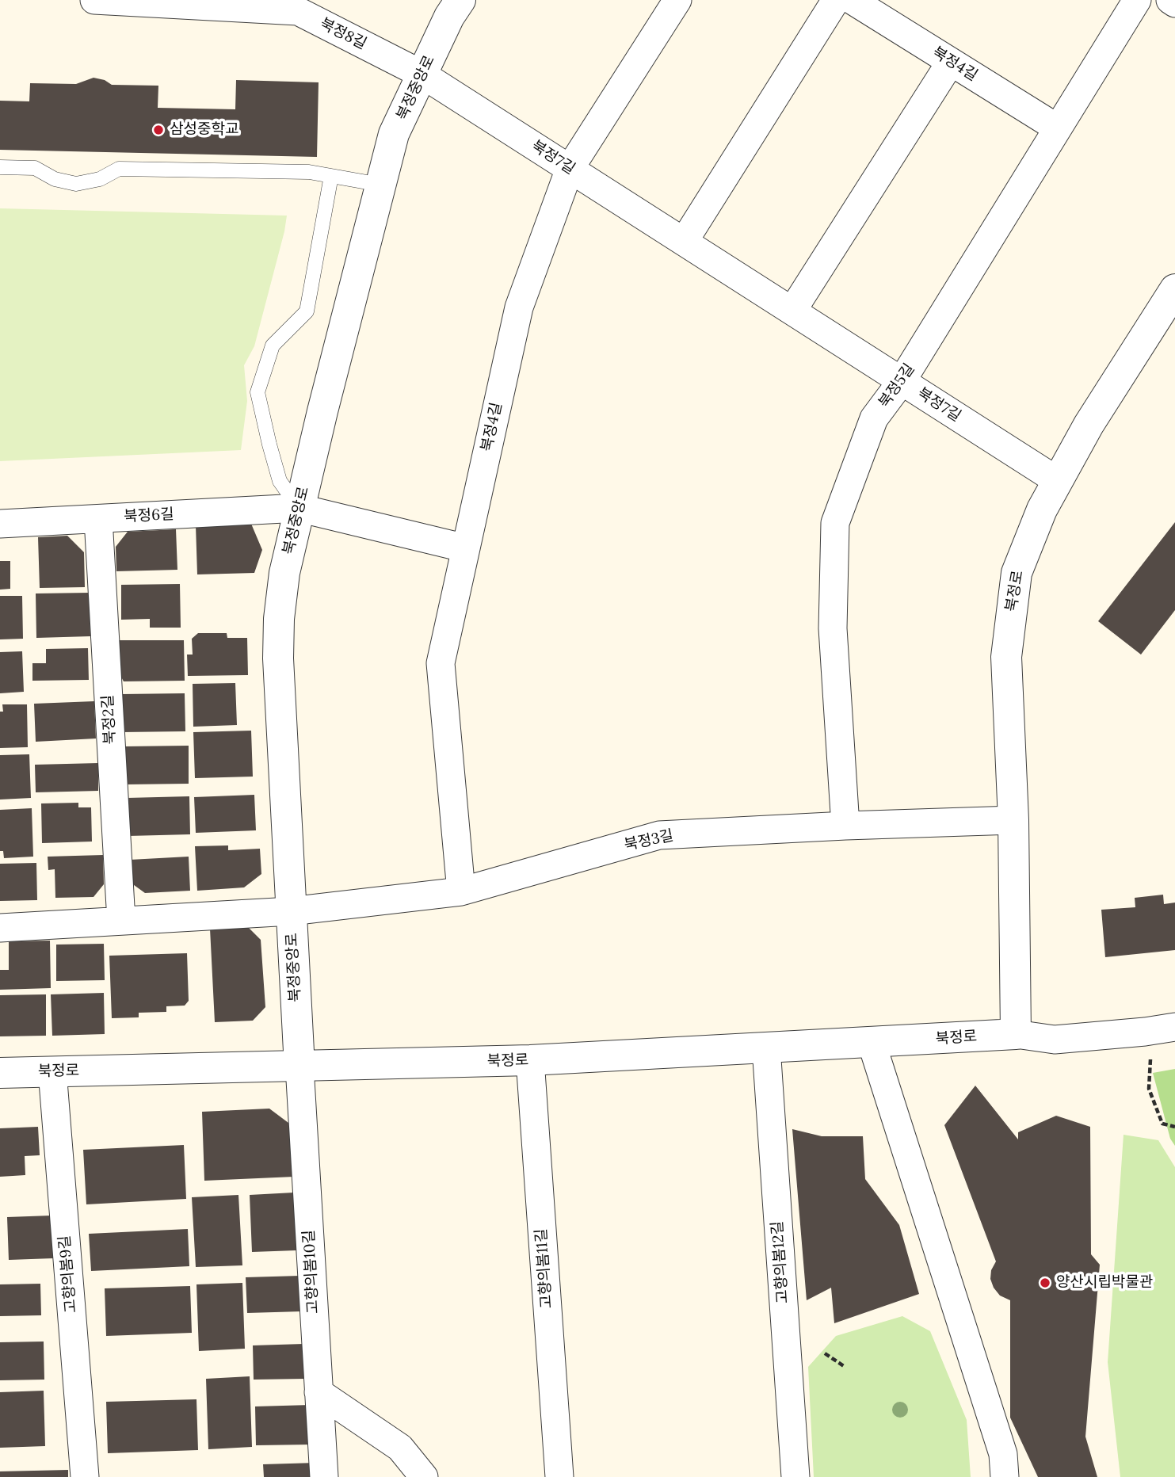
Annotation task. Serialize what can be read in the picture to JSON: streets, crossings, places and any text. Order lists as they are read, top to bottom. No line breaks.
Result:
{"streets":{"street":["북정8길","북정4길","북정중앙로","북정7길","북정5길","북정6길","북정로","북정2길","북정3길","고향의봄12길","고향의봄11길","고향의봄10길","고향의봄9길"]},"crossings":[["북정8길","북정중앙로"],["북정8길","북정7길"],["북정4길","북정7길"],["북정4길","북정5길"],["북정4길","북정6길"],["북정4길","북정3길"],["북정중앙로","북정7길"],["북정중앙로","북정6길"],["북정중앙로","북정로"],["북정중앙로","북정3길"],["북정중앙로","고향의봄10길"],["북정7길","북정5길"],["북정7길","북정로"],["북정5길","북정3길"],["북정6길","북정2길"],["북정로","북정3길"],["북정로","고향의봄12길"],["북정로","고향의봄11길"],["북정로","고향의봄10길"],["북정로","고향의봄9길"]],"places":["삼성중학교","양산시립박물관"]}
